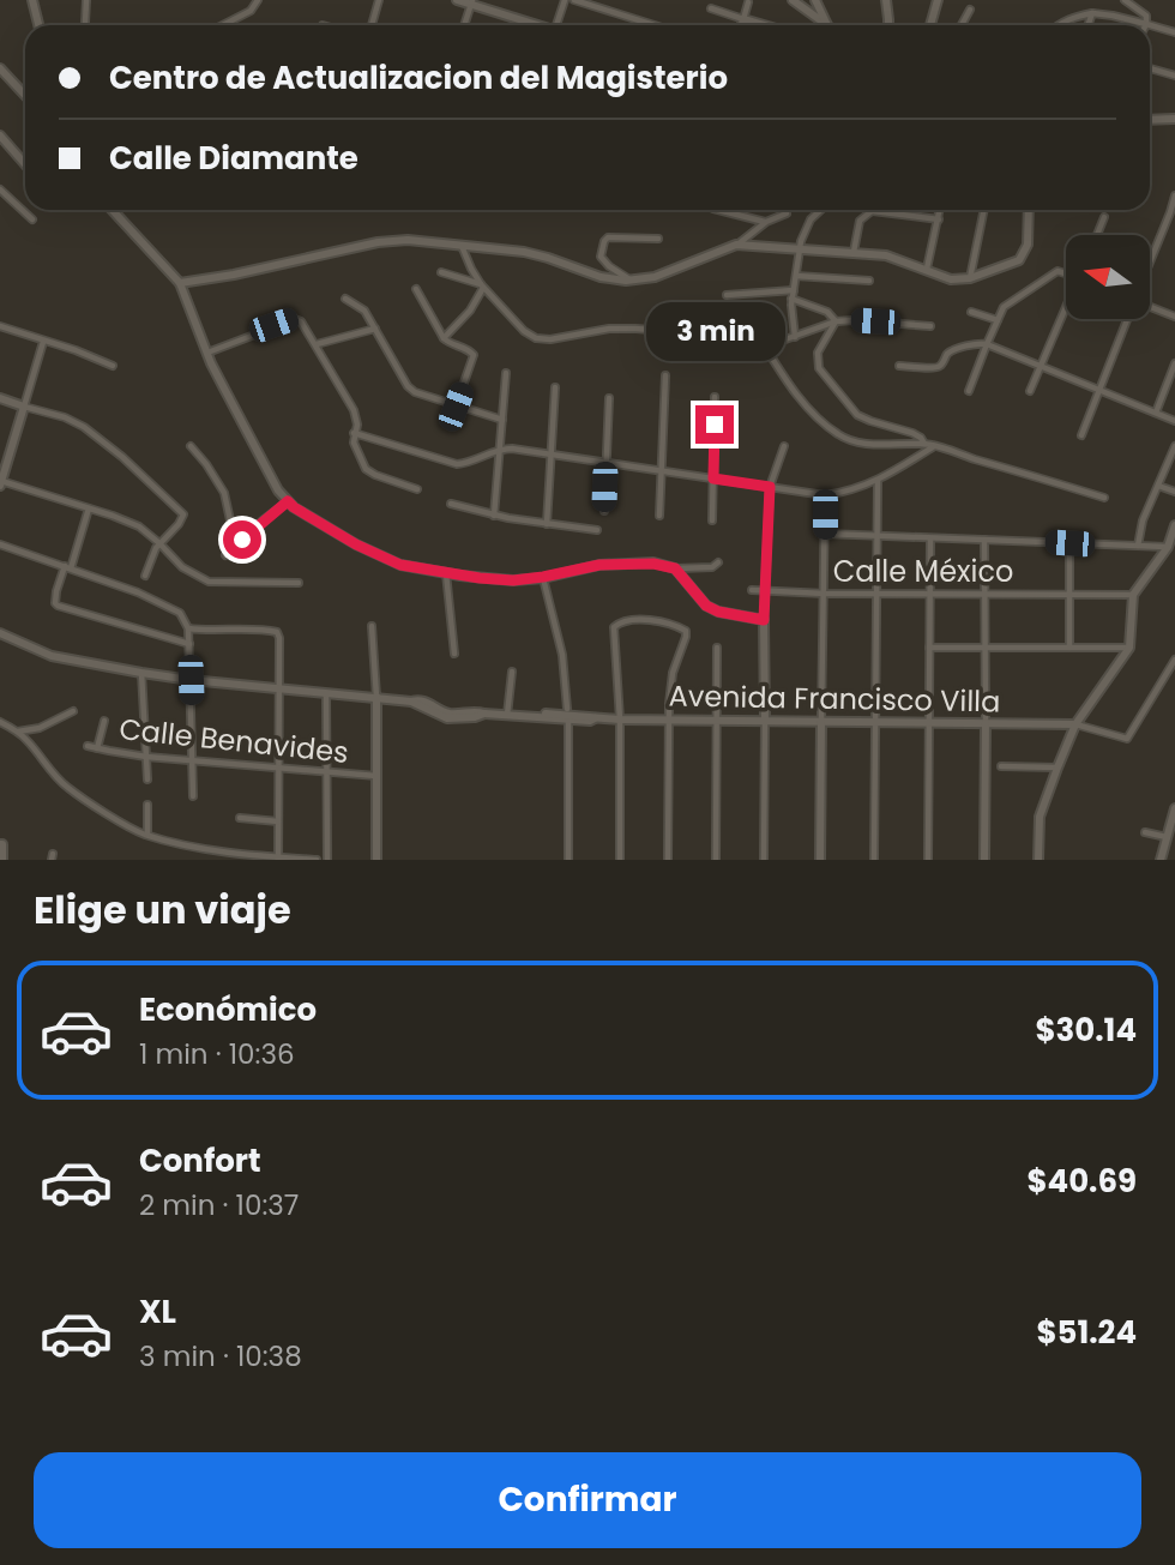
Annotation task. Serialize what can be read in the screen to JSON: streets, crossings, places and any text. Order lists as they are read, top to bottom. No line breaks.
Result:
{"streets":{"main road":["Avenida Francisco Villa"],"street":["Calle México","Calle Benavides"]},"north":"left","page":{"banner":["Centro de Actualizacion del Magisterio","Calle Diamante"],"bubble":"3 min","heading":"Elige un viaje","list":[{"name":"Económico","note":"1 min · 10:36","value":"$30.14"},{"name":"Confort","note":"2 min · 10:37","value":"$40.69"},{"name":"XL","note":"3 min · 10:38","value":"$51.24"}],"buttons":"Confirmar"}}
